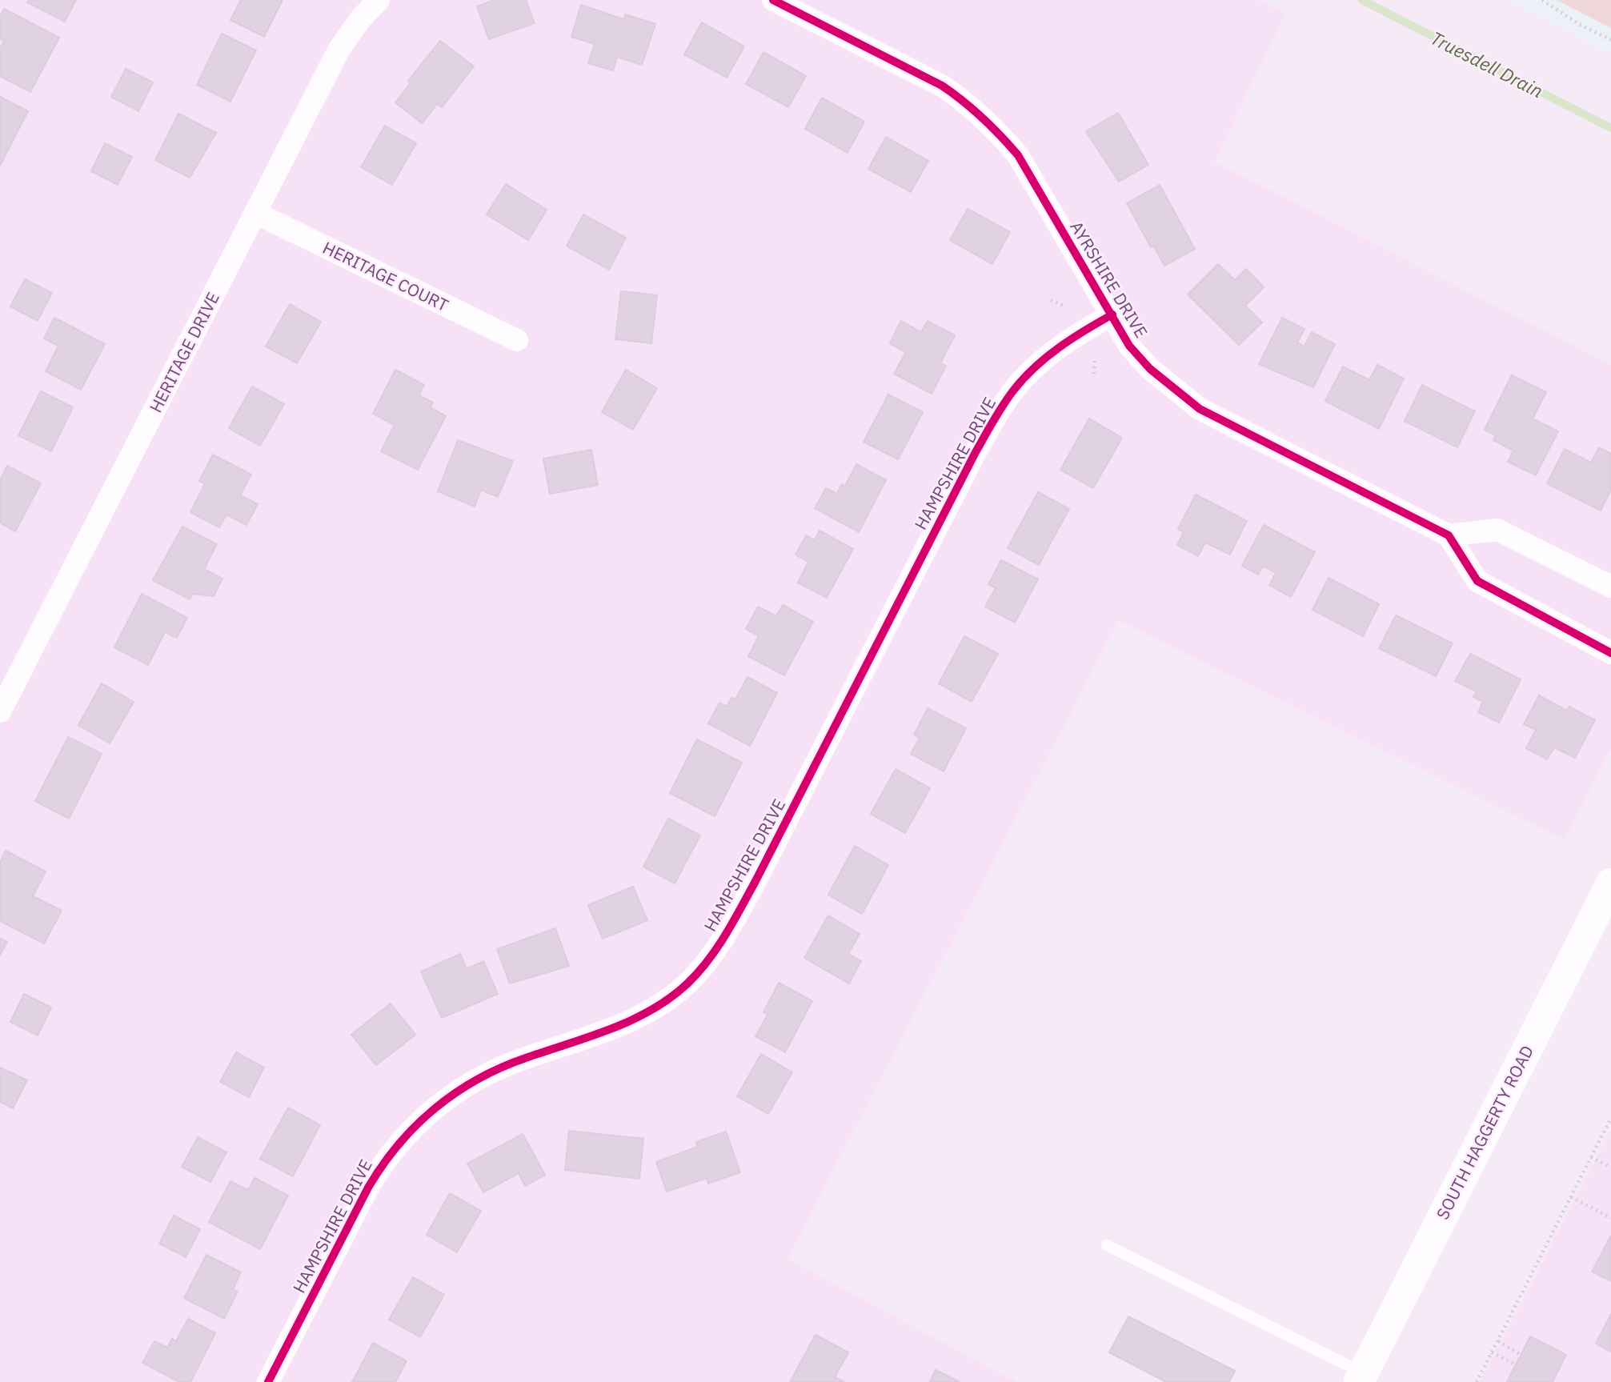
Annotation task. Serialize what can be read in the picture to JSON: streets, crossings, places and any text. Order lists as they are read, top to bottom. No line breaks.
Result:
{"streets":{"main road":["SOUTH HAGGERTY ROAD"],"street":["HERITAGE COURT","AYRSHIRE DRIVE","HERITAGE DRIVE","HAMPSHIRE DRIVE"]},"crossings":[["HERITAGE COURT","HERITAGE DRIVE"],["AYRSHIRE DRIVE","HAMPSHIRE DRIVE"]],"water":["Truesdell Drain"]}
